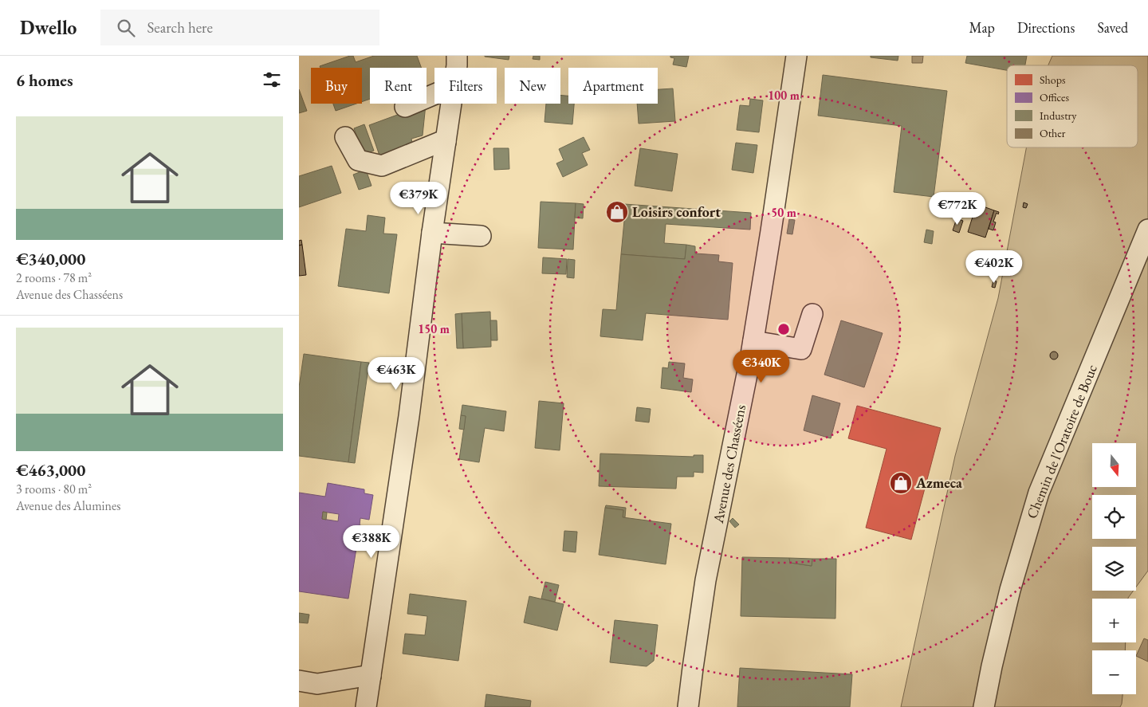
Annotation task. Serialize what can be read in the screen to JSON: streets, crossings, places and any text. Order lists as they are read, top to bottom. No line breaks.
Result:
{"streets":{"street":["Chemin de l'Oratoire de Bouc","Avenue des Chasséens"]},"places":{"shop":["Loisirs confort","Azmeca"]},"legend":["Shops","Offices","Industry","Other"],"north":"bottom","page":{"header":"Dwello","search":"Search here","nav":["Map","Directions","Saved"],"heading":"6 homes","chip":["Buy","Rent","Filters","New","Apartment"],"list":[{"name":"€340,000","note":"2 rooms · 78 m² · Avenue des Chasséens"},{"name":"€463,000","note":"3 rooms · 80 m² · Avenue des Alumines"}],"price":["€379K","€772K","€402K","€340K","€463K","€388K"],"map_buttons":["+","−"]},"rings":["100 m","50 m","150 m"]}
